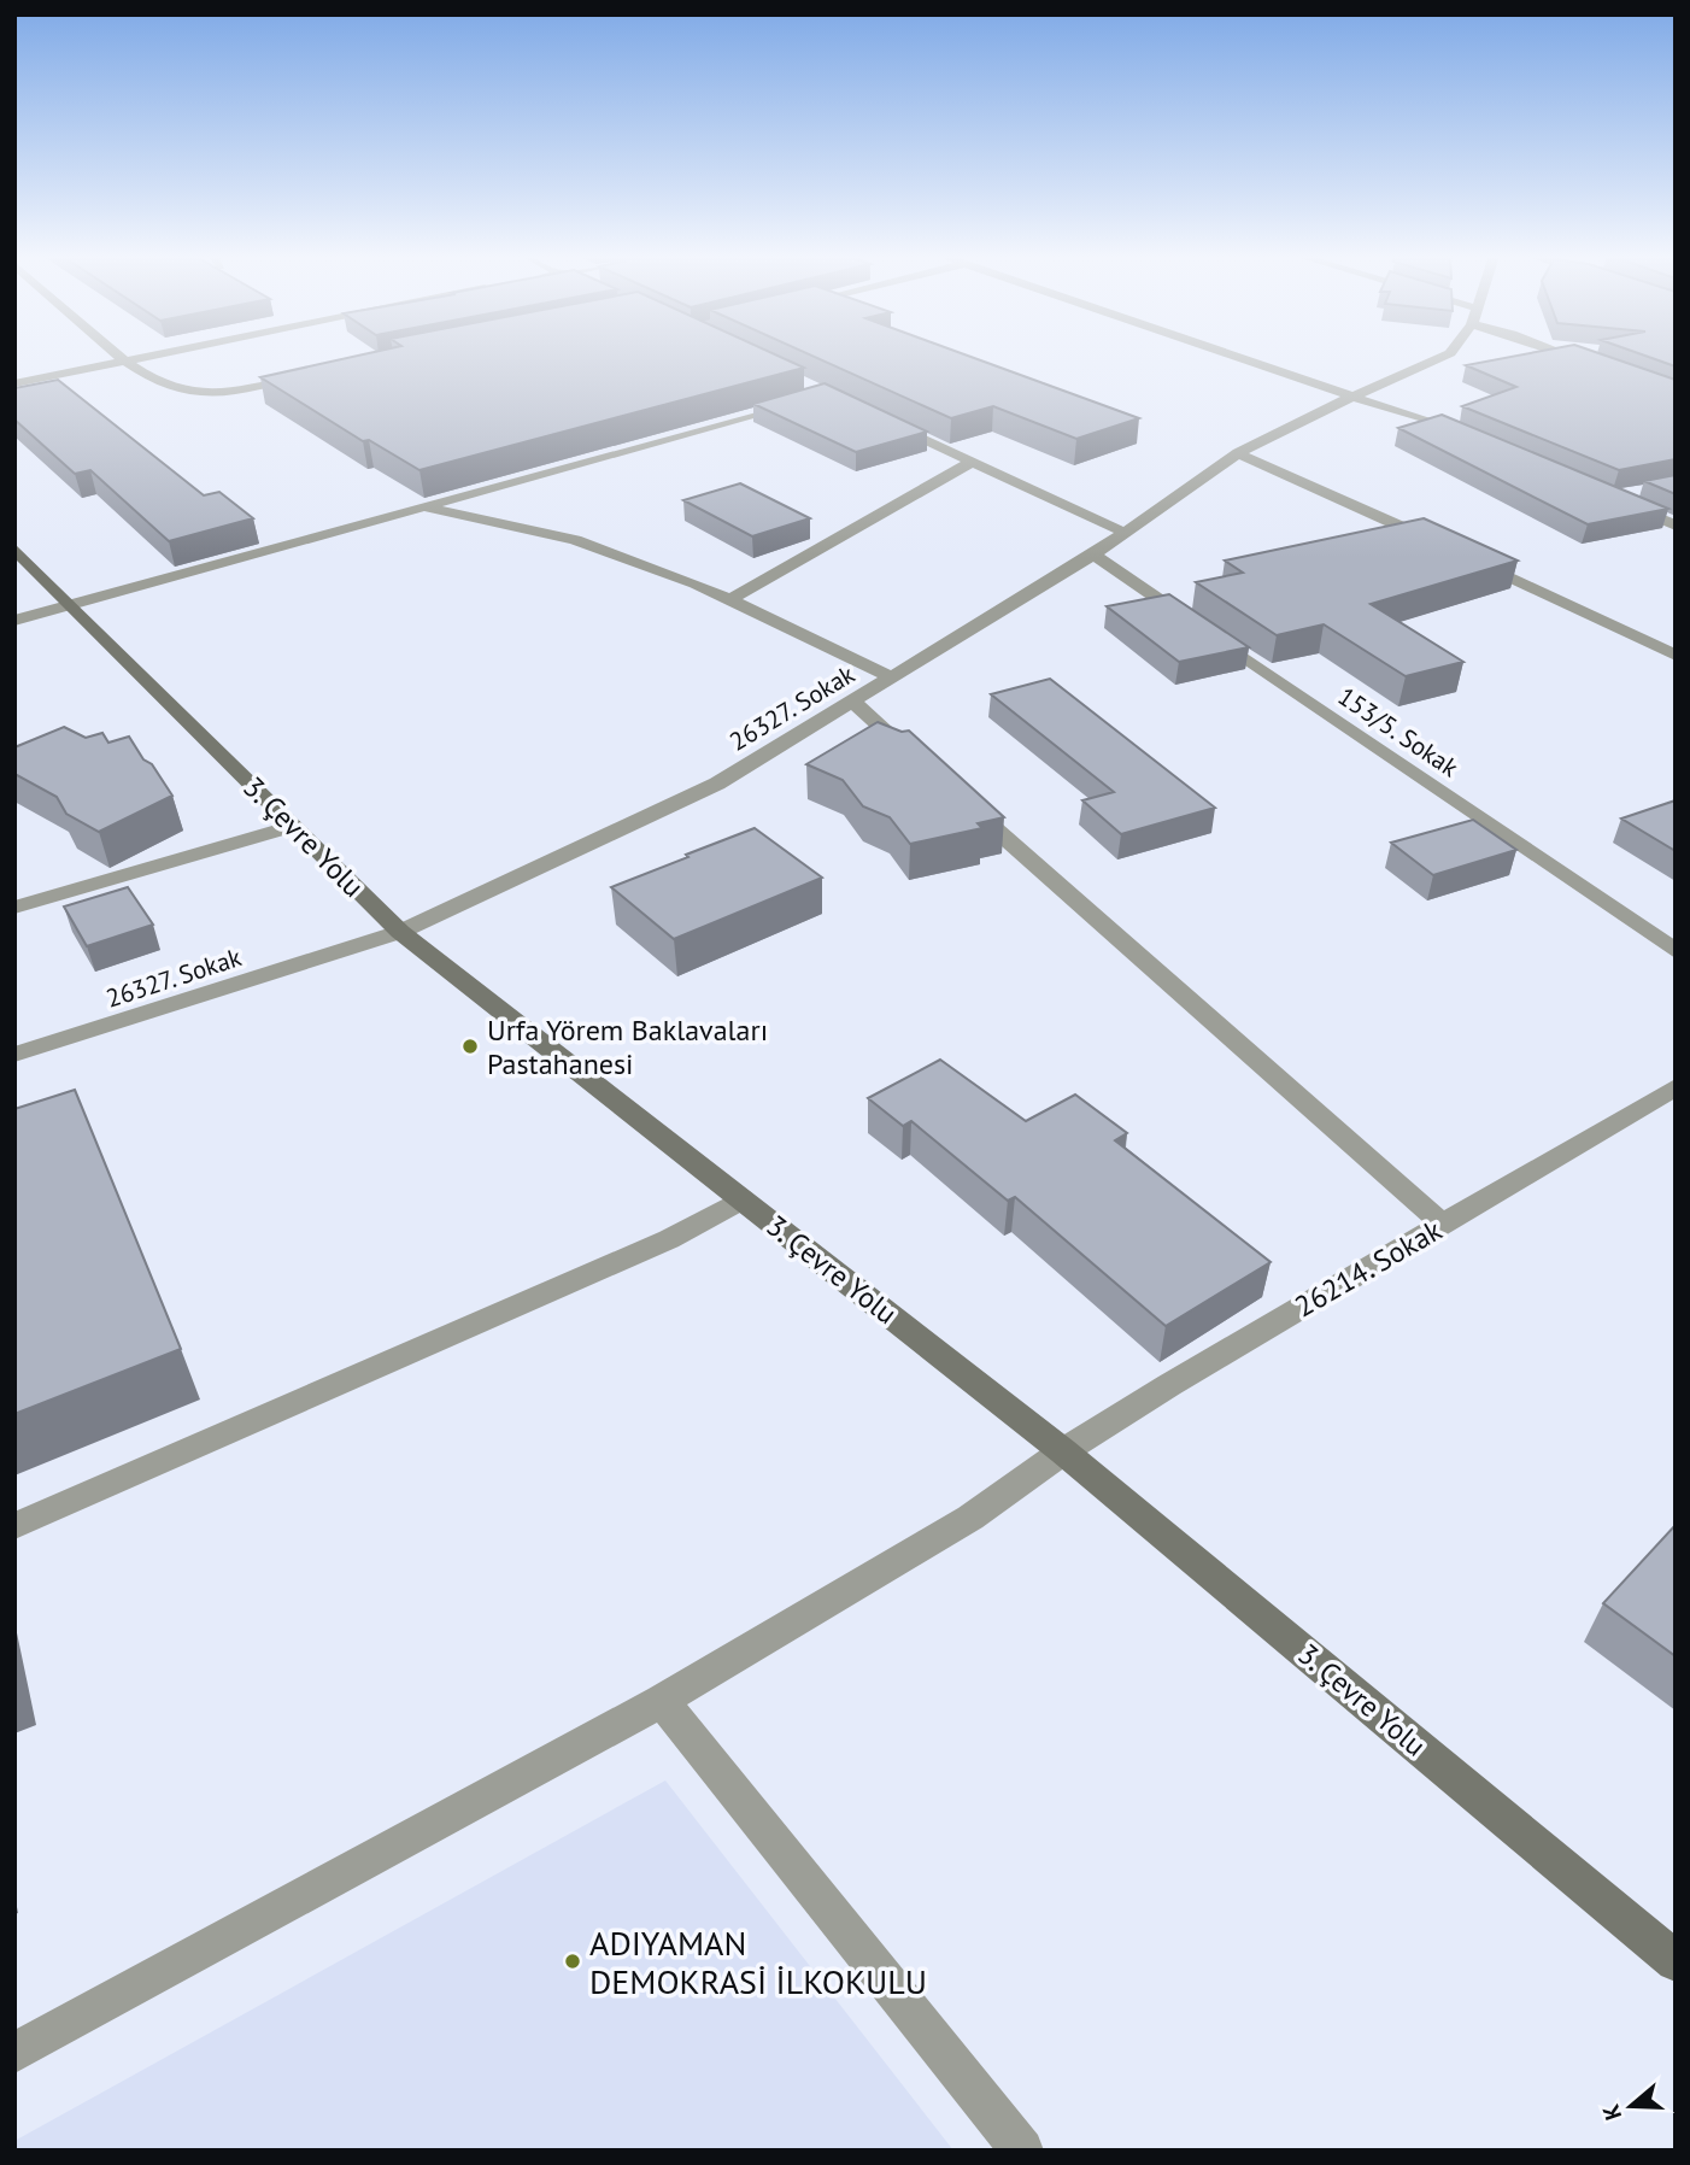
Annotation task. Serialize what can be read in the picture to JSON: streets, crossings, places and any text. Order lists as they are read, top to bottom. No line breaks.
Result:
{"streets":{"main road":["3. Çevre Yolu"],"street":["26327. Sokak","153/5. Sokak","26214. Sokak"]},"crossings":[["26327. Sokak","153/5. Sokak"],["26327. Sokak","3. Çevre Yolu"],["3. Çevre Yolu","26214. Sokak"]],"places":["Urfa Yörem Baklavaları Pastahanesi","ADIYAMAN DEMOKRASİ İLKOKULU"],"north":"left"}
